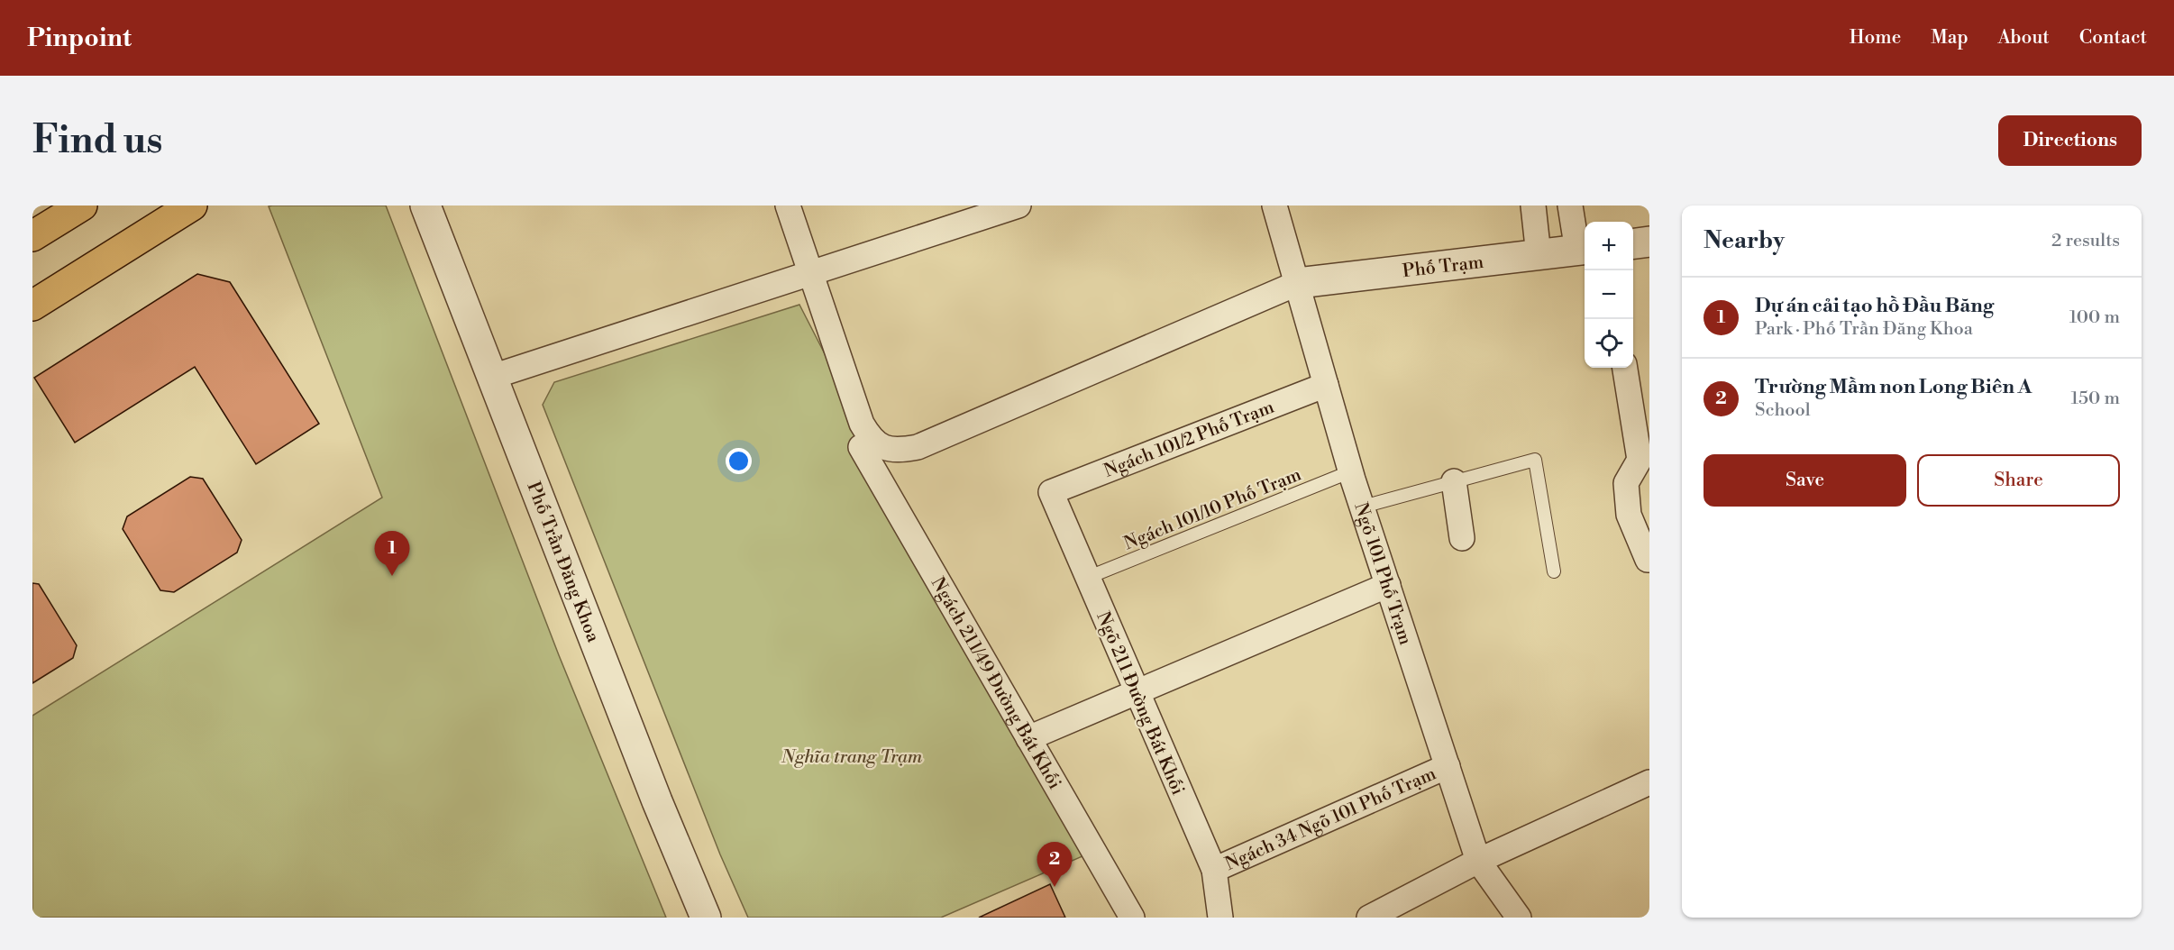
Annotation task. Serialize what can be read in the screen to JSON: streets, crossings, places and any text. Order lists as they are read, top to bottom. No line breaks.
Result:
{"streets":{"street":["Phố Trạm","Ngách 101/2 Phố Trạm","Phố Trần Đăng Khoa","Ngõ 101 Phố Trạm","Ngách 211/49 Đường Bát Khối","Ngõ 211 Đường Bát Khối","Ngách 34 Ngõ 101 Phố Trạm"],"lane":["Ngách 101/10 Phố Trạm"]},"crossings":[["Phố Trạm","Ngõ 101 Phố Trạm"],["Ngách 101/2 Phố Trạm","Ngõ 101 Phố Trạm"],["Ngách 101/2 Phố Trạm","Ngõ 211 Đường Bát Khối"],["Ngách 101/10 Phố Trạm","Ngõ 101 Phố Trạm"],["Ngách 101/10 Phố Trạm","Ngõ 211 Đường Bát Khối"],["Ngõ 101 Phố Trạm","Ngách 34 Ngõ 101 Phố Trạm"],["Ngõ 211 Đường Bát Khối","Ngách 34 Ngõ 101 Phố Trạm"]],"parks":["Nghĩa trang Trạm"],"page":{"header":"Pinpoint","nav":["Home","Map","About","Contact"],"buttons":["Directions",["Save","Share"]],"title":"Find us","heading":["Nearby","2 results"],"map_buttons":["+","−"],"list":[{"mark":"1","name":"Dự án cải tạo hồ Đầu Băng","note":"Park · Phố Trần Đăng Khoa","value":"100 m"},{"mark":"2","name":"Trường Mầm non Long Biên A","note":"School","value":"150 m"}],"pins":["1","2"]}}
